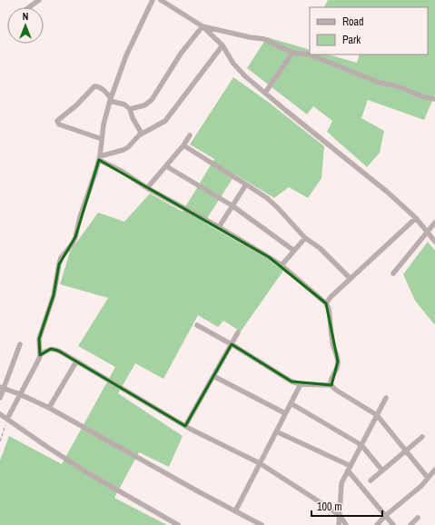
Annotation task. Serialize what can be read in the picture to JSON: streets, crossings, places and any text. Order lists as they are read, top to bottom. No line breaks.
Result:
{"legend":["Road","Park"],"scale_bar":"100 m","north":"top"}
